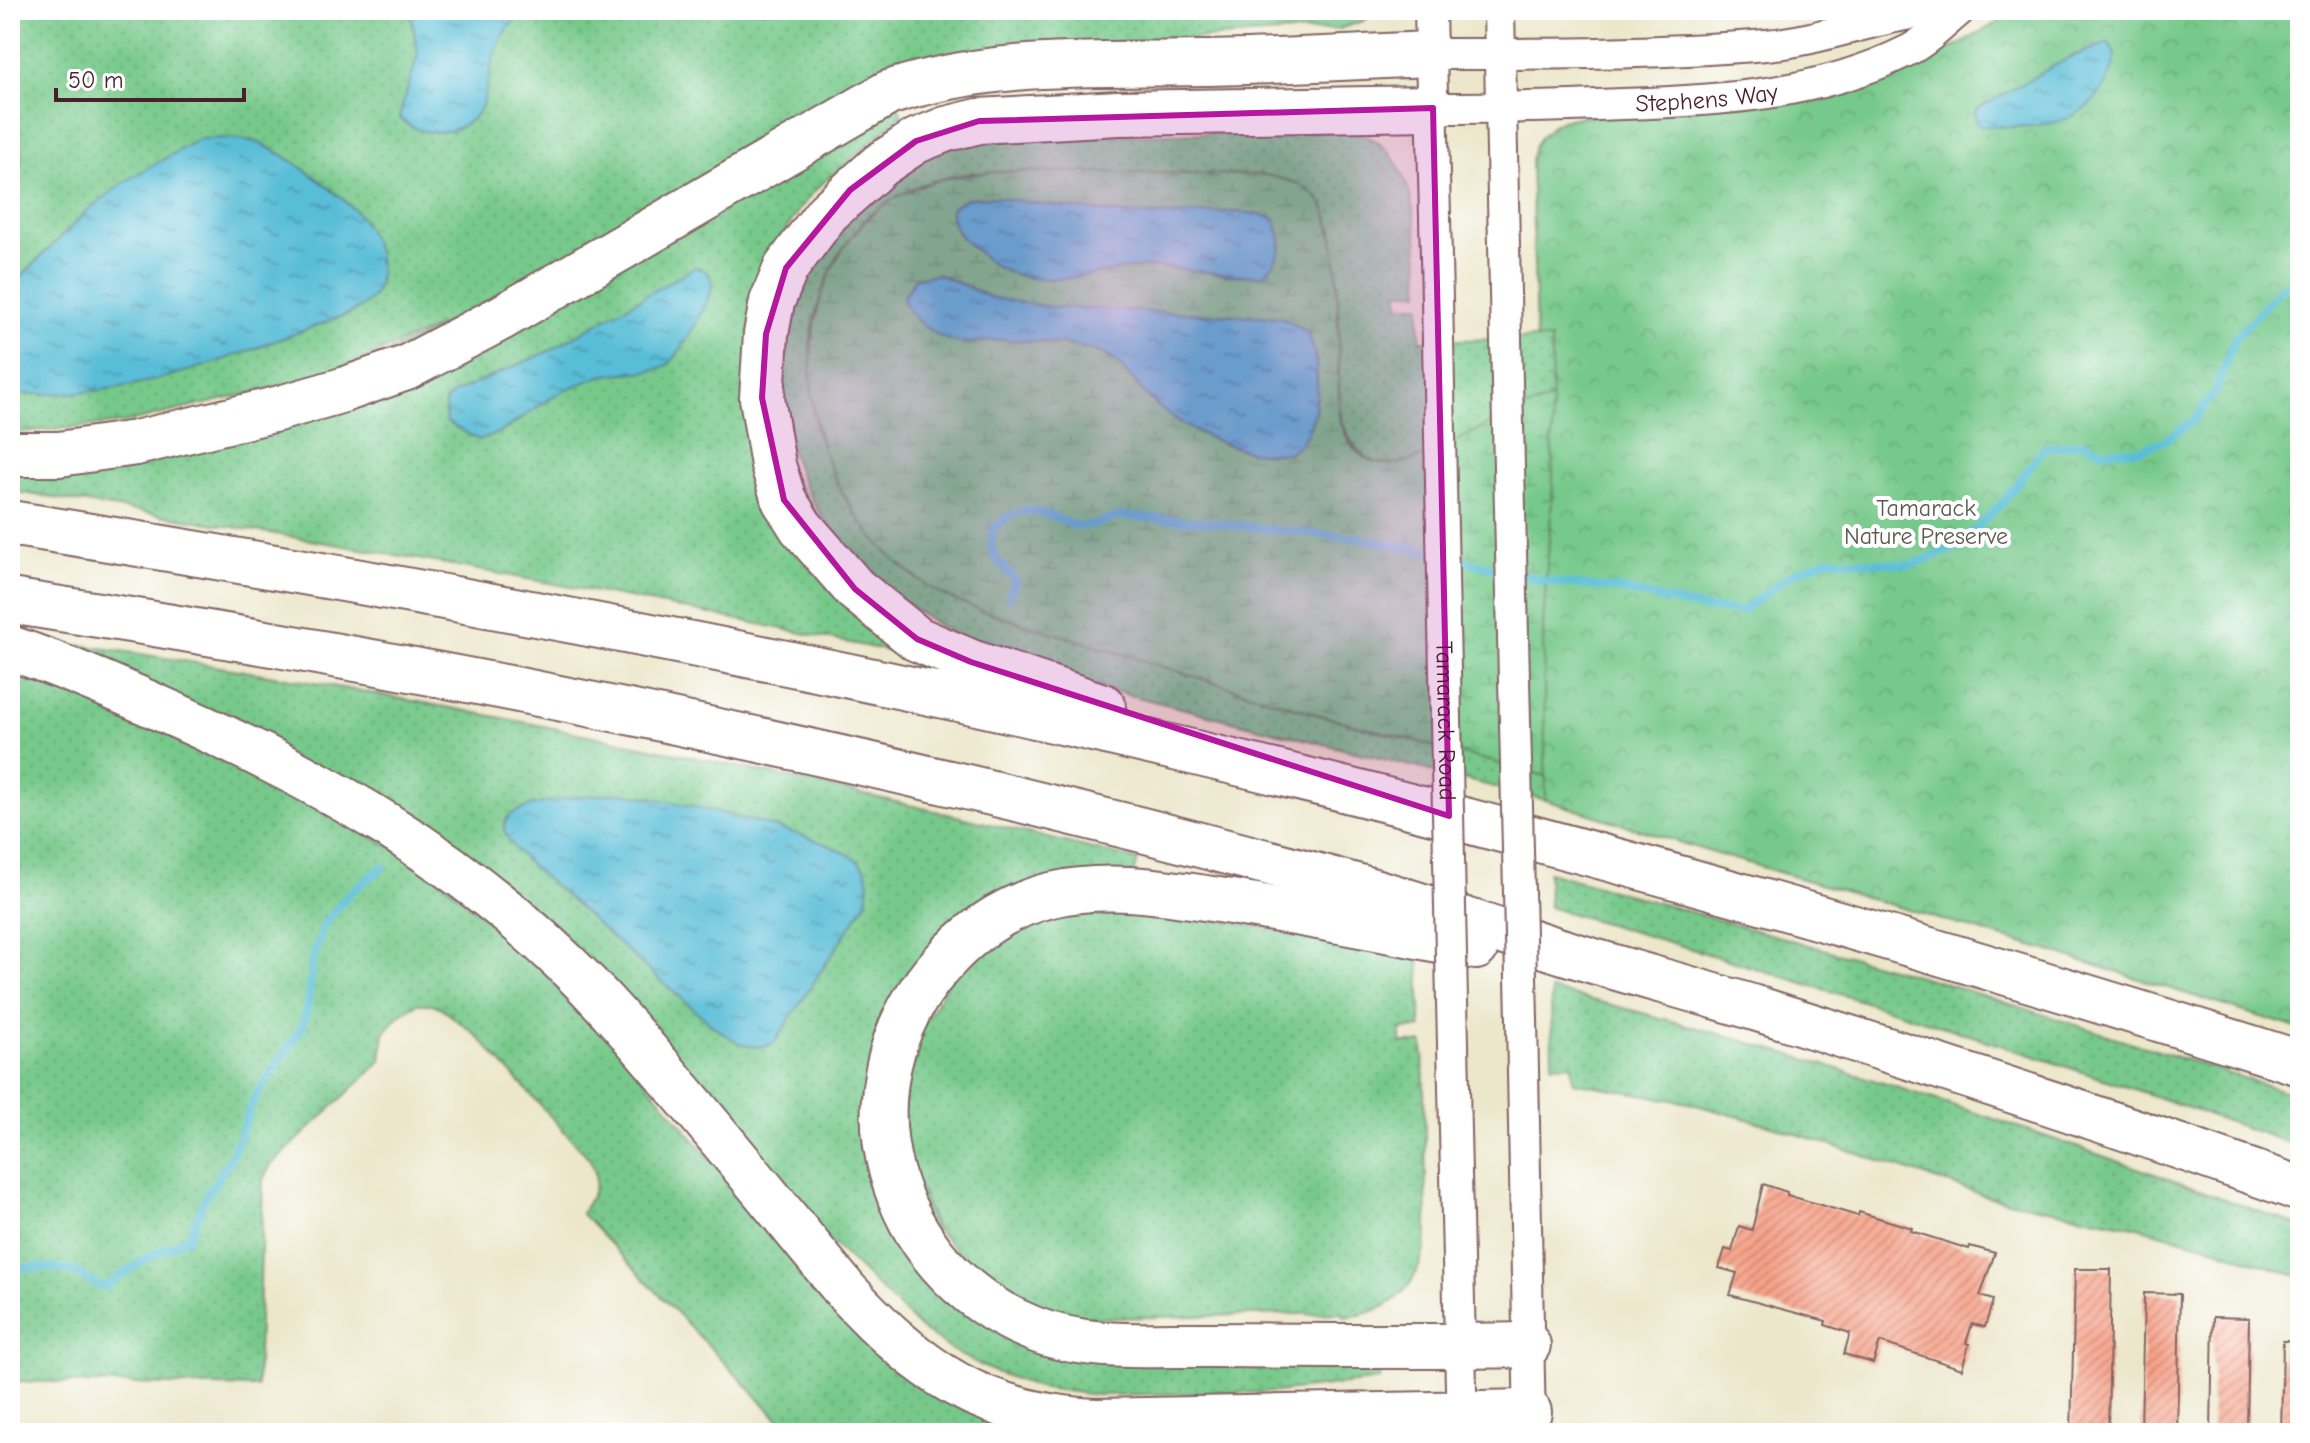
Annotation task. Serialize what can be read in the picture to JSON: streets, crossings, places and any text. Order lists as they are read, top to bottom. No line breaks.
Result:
{"streets":{"street":["Stephens Way","Tamarack Road"]},"crossings":[["Stephens Way","Tamarack Road"]],"parks":["Tamarack Nature Preserve"],"scale_bar":"50 m"}
